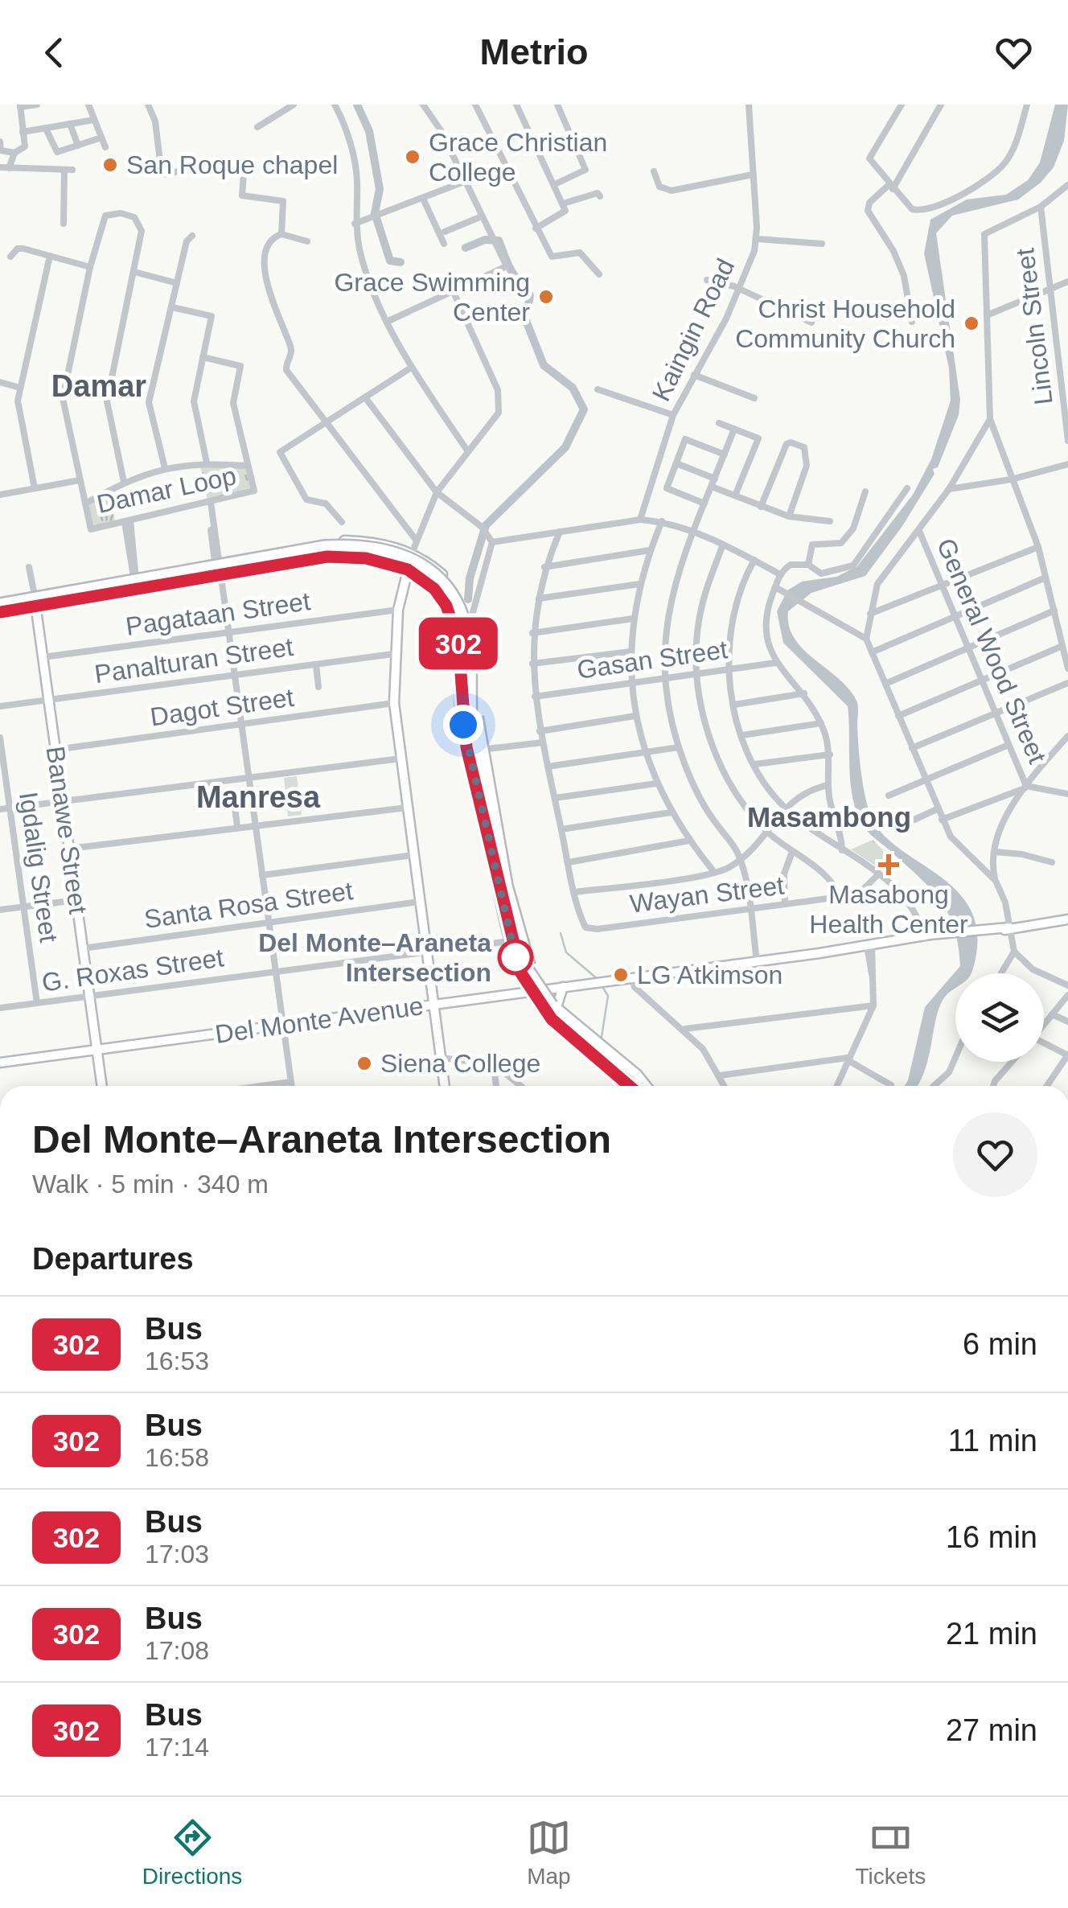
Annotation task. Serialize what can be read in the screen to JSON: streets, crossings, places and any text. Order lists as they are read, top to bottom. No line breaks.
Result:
{"streets":{"main road":["Banawe Street","Del Monte Avenue"],"street":["Lincoln Street","Kaingin Road","Damar Loop","Pagataan Street","General Wood Street","Gasan Street","Panalturan Street","Dagot Street","Igdalig Street","Wayan Street","Santa Rosa Street","G. Roxas Street"]},"crossings":[["Pagataan Street","Banawe Street"],["Panalturan Street","Banawe Street"],["Dagot Street","Banawe Street"],["Banawe Street","Santa Rosa Street"],["Banawe Street","G. Roxas Street"],["Banawe Street","Del Monte Avenue"],["Igdalig Street","G. Roxas Street"]],"districts":["Damar","Manresa","Masambong"],"places":{"other":["Grace Christian College","San Roque chapel","Grace Swimming Center","Christ Household Community Church","Del Monte–Araneta Intersection","LG Atkimson","Siena College"],"health":["Masabong Health Center"]},"lines":["bus line 302"],"page":{"header":"Metrio","on_map":"302","heading":[["Del Monte–Araneta Intersection","Walk · 5 min · 340 m"],"Departures"],"list":[{"mark":"302","name":"Bus","note":"16:53","value":"6 min"},{"mark":"302","name":"Bus","note":"16:58","value":"11 min"},{"mark":"302","name":"Bus","note":"17:03","value":"16 min"},{"mark":"302","name":"Bus","note":"17:08","value":"21 min"},{"mark":"302","name":"Bus","note":"17:14","value":"27 min"}],"tabs":["Directions","Map","Tickets"]}}
